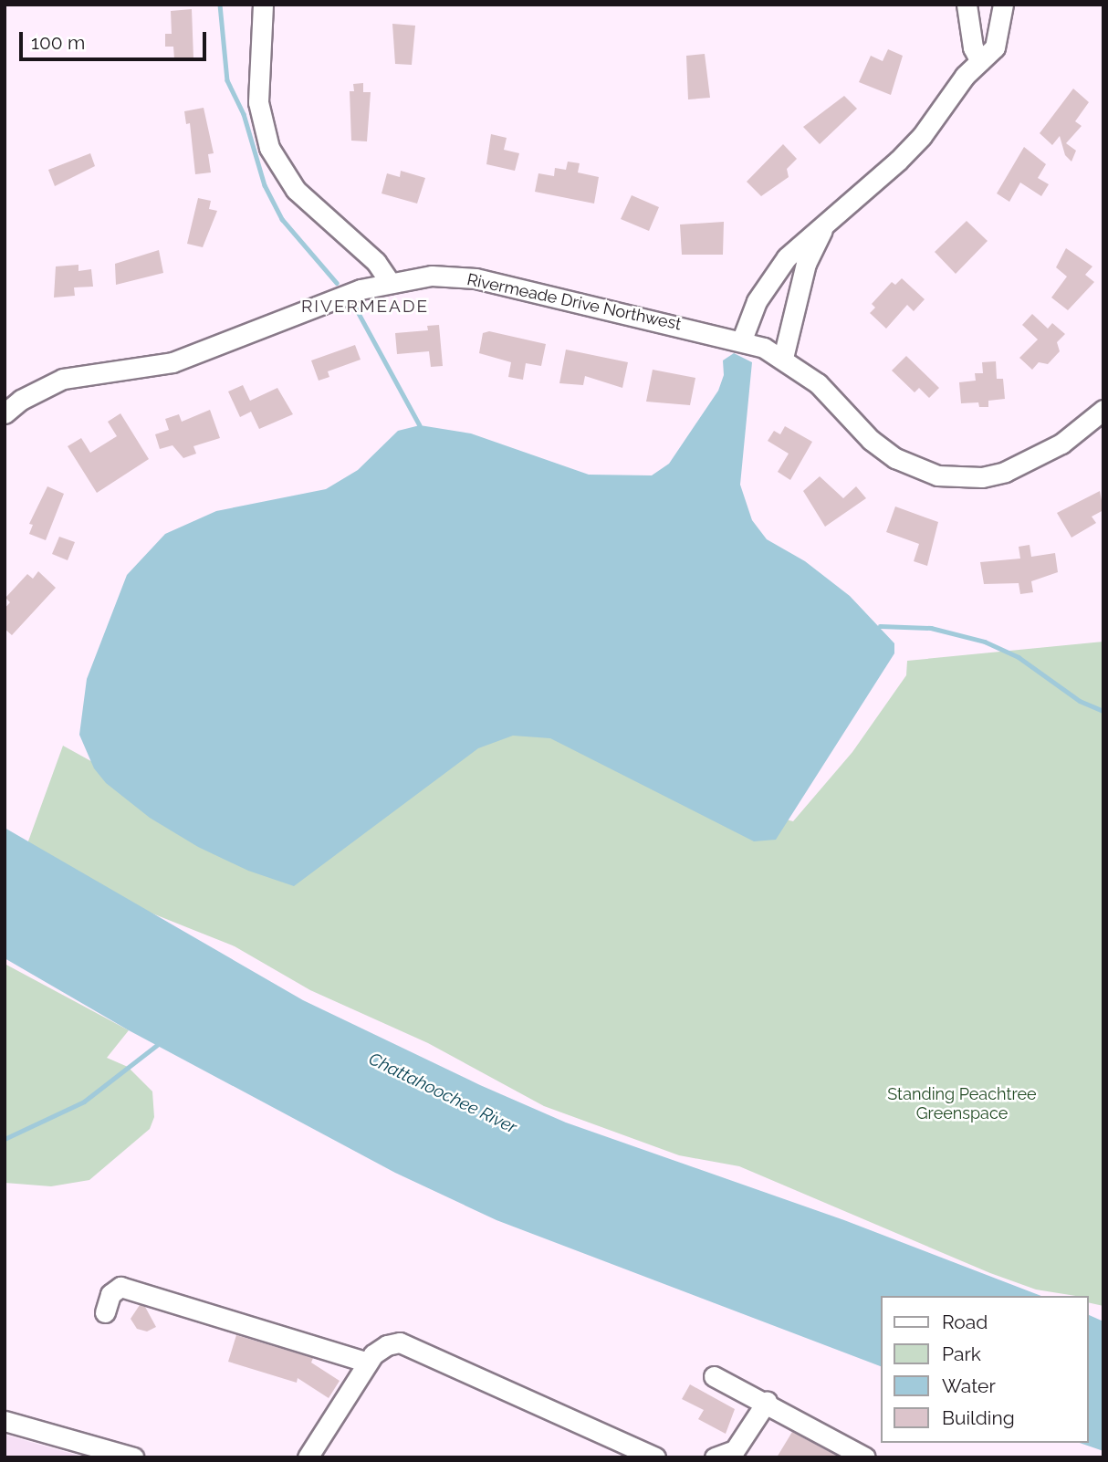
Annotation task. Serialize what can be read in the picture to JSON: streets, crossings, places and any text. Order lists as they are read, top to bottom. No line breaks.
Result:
{"streets":{"street":["Rivermeade Drive Northwest"]},"districts":["RIVERMEADE"],"water":["Chattahoochee River"],"parks":["Standing Peachtree Greenspace"],"legend":["Road","Park","Water","Building"],"scale_bar":"100 m"}
